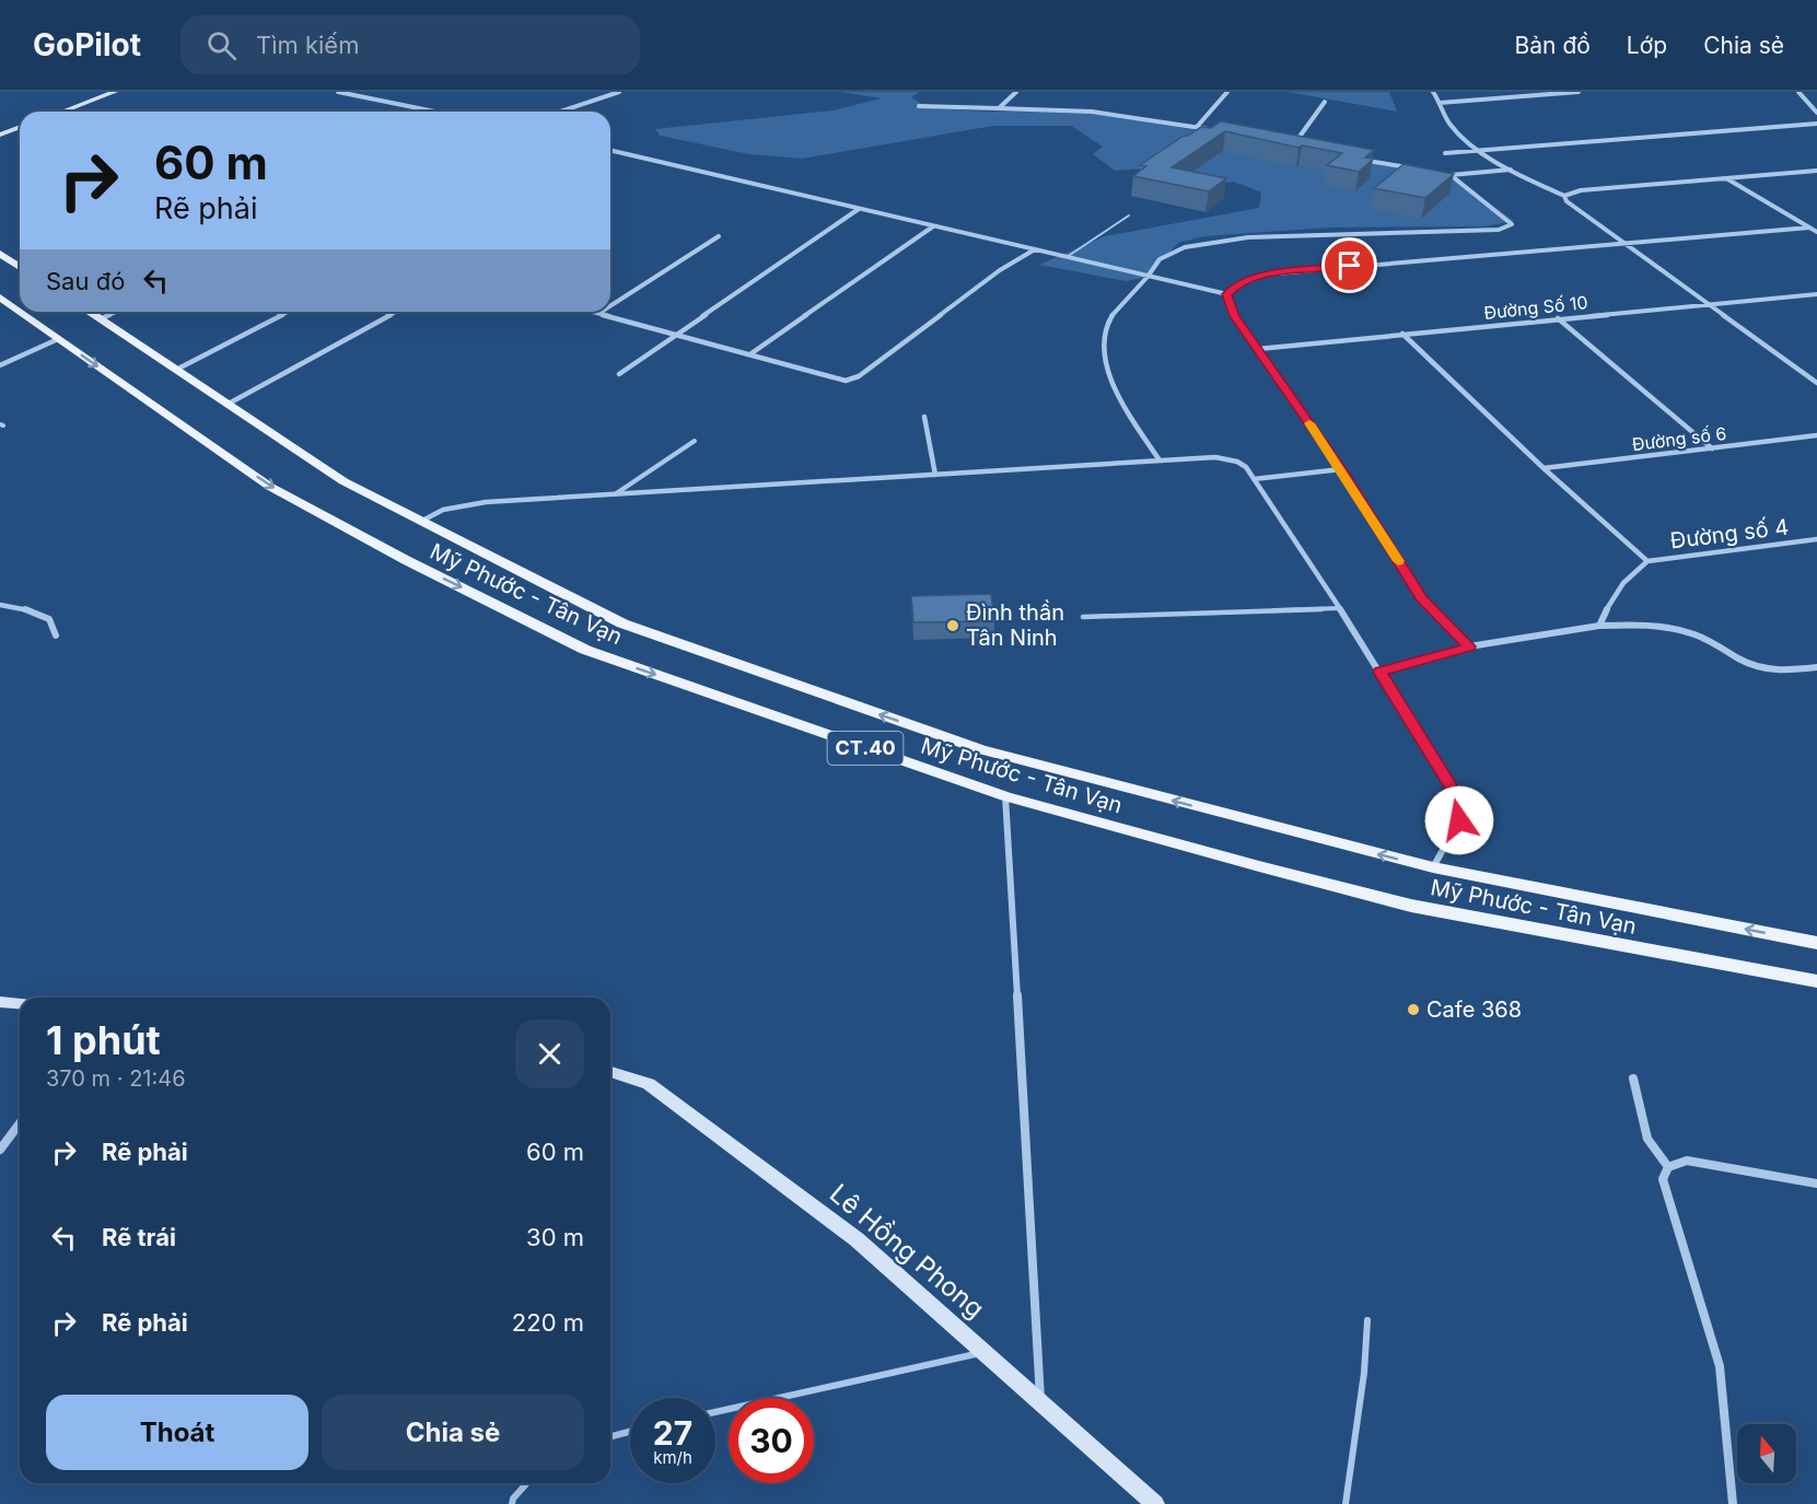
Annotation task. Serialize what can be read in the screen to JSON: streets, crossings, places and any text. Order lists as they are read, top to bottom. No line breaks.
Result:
{"streets":{"main road":["Mỹ Phước - Tân Vạn","CT.40","Lê Hồng Phong"],"street":["Đường Số 10","Đường số 6","Đường số 4"]},"places":["Đình thần Tân Ninh","Cafe 368"],"north":"top","page":{"header":"GoPilot","search":"Tìm kiếm","nav":["Bản đồ","Lớp","Chia sẻ"],"turn":["60 m","Rẽ phải"],"then":"Sau đó","heading":["1 phút","370 m · 21:46"],"list":[{"name":"Rẽ phải","value":"60 m"},{"name":"Rẽ trái","value":"30 m"},{"name":"Rẽ phải","value":"220 m"}],"buttons":["Thoát","Chia sẻ"],"speed":"27 km/h","limit":"30"}}
